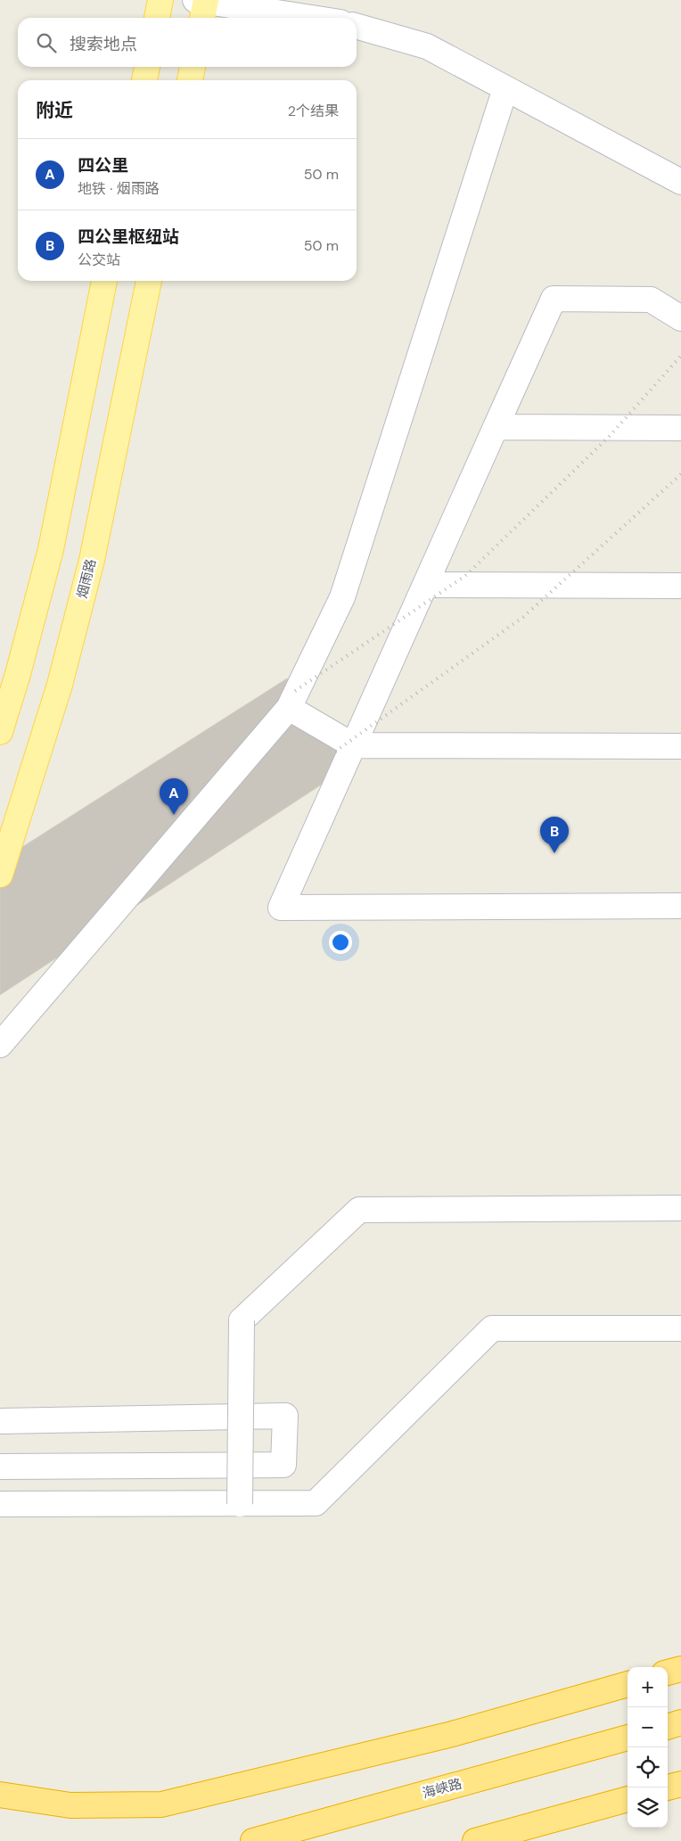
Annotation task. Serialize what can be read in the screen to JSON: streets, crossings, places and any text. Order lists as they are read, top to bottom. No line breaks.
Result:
{"streets":{"highway":["海峡路"],"main road":["烟雨路"]},"page":{"search":"搜索地点","heading":["附近","2个结果"],"list":[{"mark":"A","name":"四公里","note":"地铁 · 烟雨路","value":"50 m"},{"mark":"B","name":"四公里枢纽站","note":"公交站","value":"50 m"}],"pins":["A","B"],"map_buttons":["+","−"]}}
